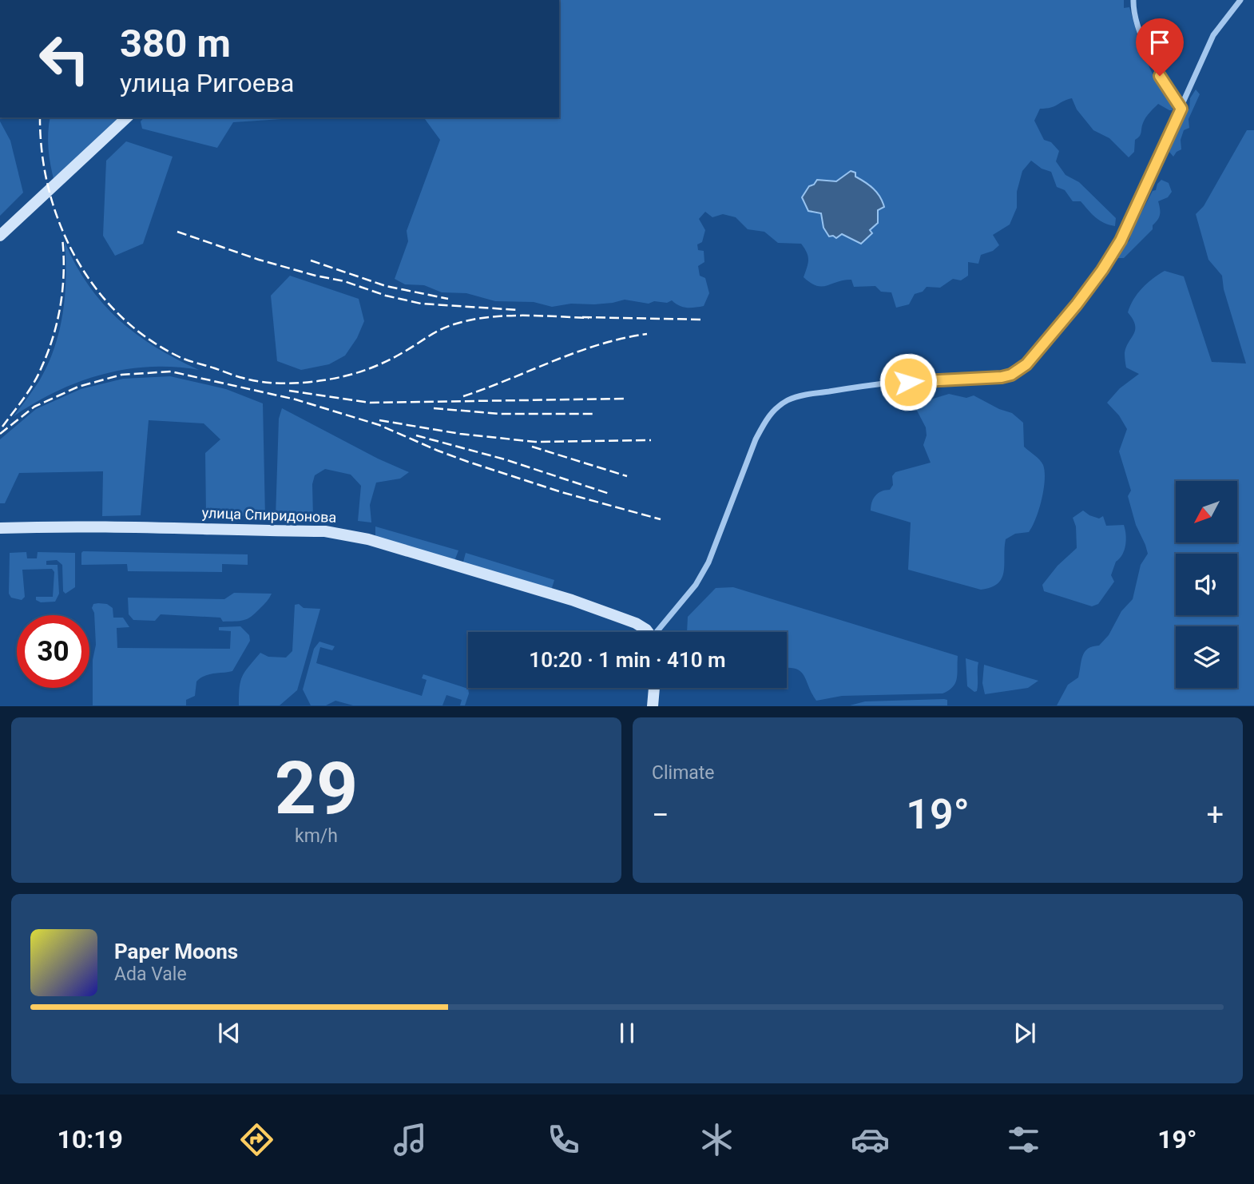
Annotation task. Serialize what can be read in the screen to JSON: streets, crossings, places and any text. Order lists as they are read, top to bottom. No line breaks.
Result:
{"streets":{"street":["улица Спиридонова"]},"north":"bottom left","page":{"turn":["380 m","улица Ригоева"],"limit":"30","trip":"10:20 · 1 min · 410 m","tile":[["29","km/h"],"Climate"],"heat":["−","19°","+"],"song":["Paper Moons","Ada Vale"],"tabs":["10:19","19°"]}}
